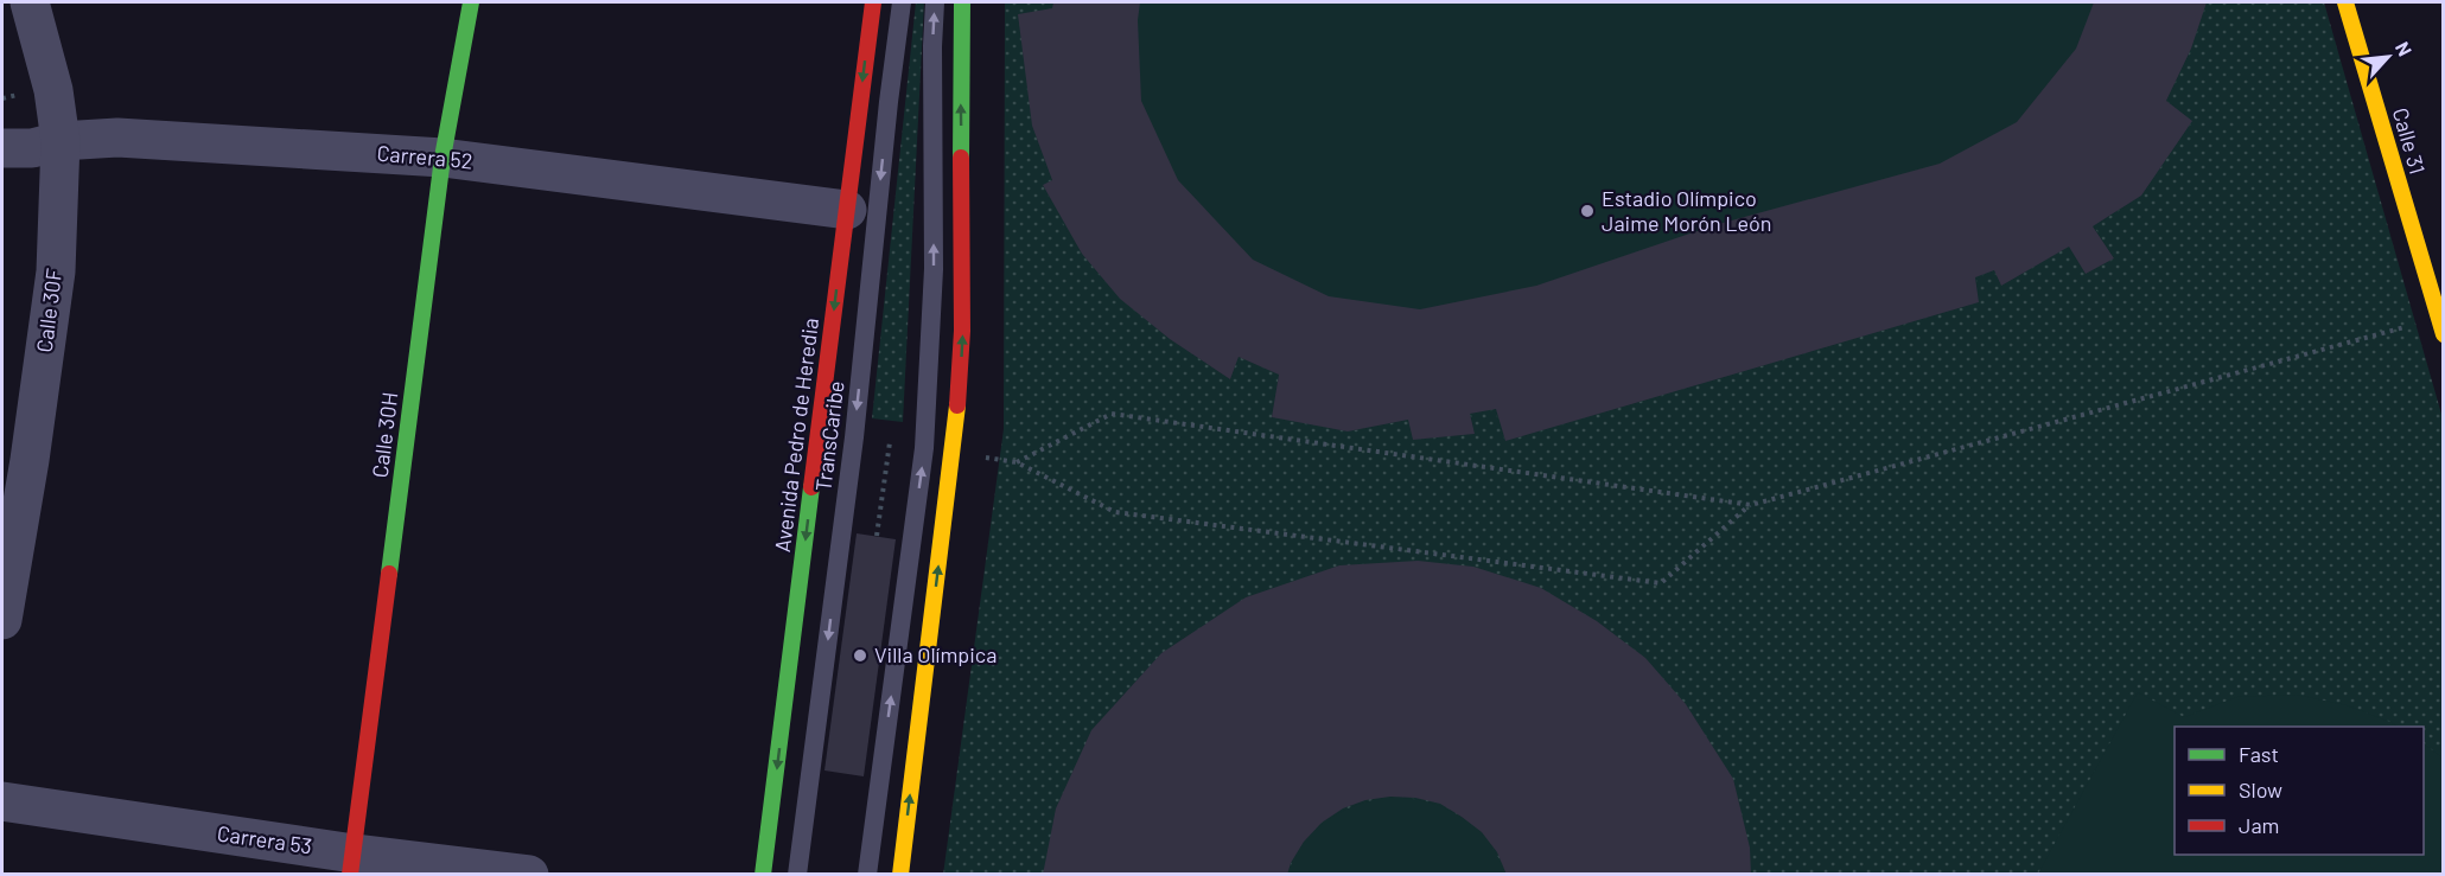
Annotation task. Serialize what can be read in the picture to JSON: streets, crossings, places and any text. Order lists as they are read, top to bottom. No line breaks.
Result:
{"streets":{"main road":["Calle 31","Calle 30H","Avenida Pedro de Heredia"],"street":["Carrera 52","Calle 30F","Carrera 53"],"lane":["TransCaribe"]},"crossings":[["Carrera 52","Calle 30F"],["Carrera 52","Calle 30H"],["Carrera 52","Avenida Pedro de Heredia"],["Calle 30H","Carrera 53"]],"places":["Estadio Olímpico Jaime Morón León","Villa Olímpica"],"legend":["Fast","Slow","Jam"],"north":"top right"}
